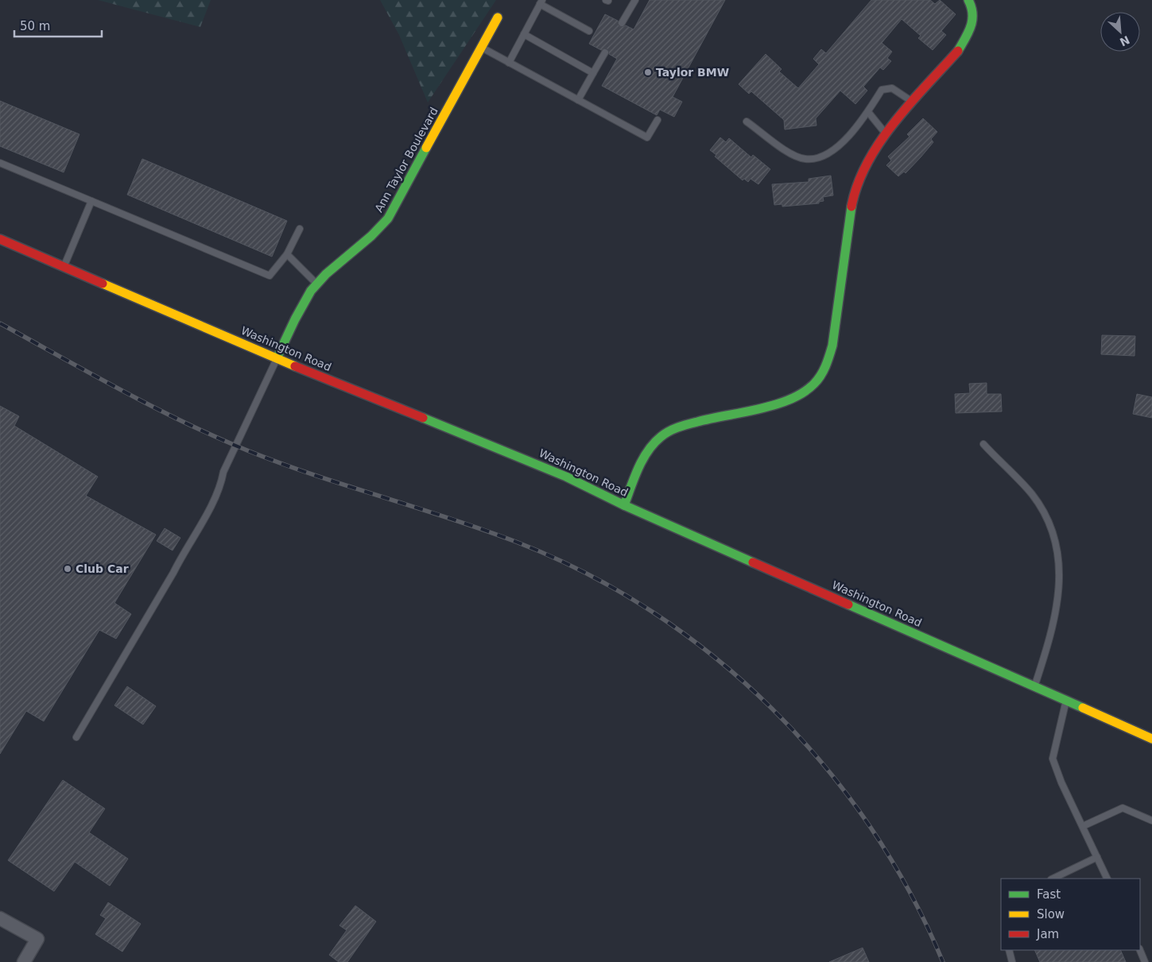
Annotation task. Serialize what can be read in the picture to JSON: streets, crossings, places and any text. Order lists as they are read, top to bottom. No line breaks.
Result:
{"streets":{"main road":["Ann Taylor Boulevard","Washington Road"]},"crossings":[["Ann Taylor Boulevard","Washington Road"]],"places":["Taylor BMW","Club Car"],"legend":["Fast","Slow","Jam"],"scale_bar":"50 m","north":"bottom right"}
